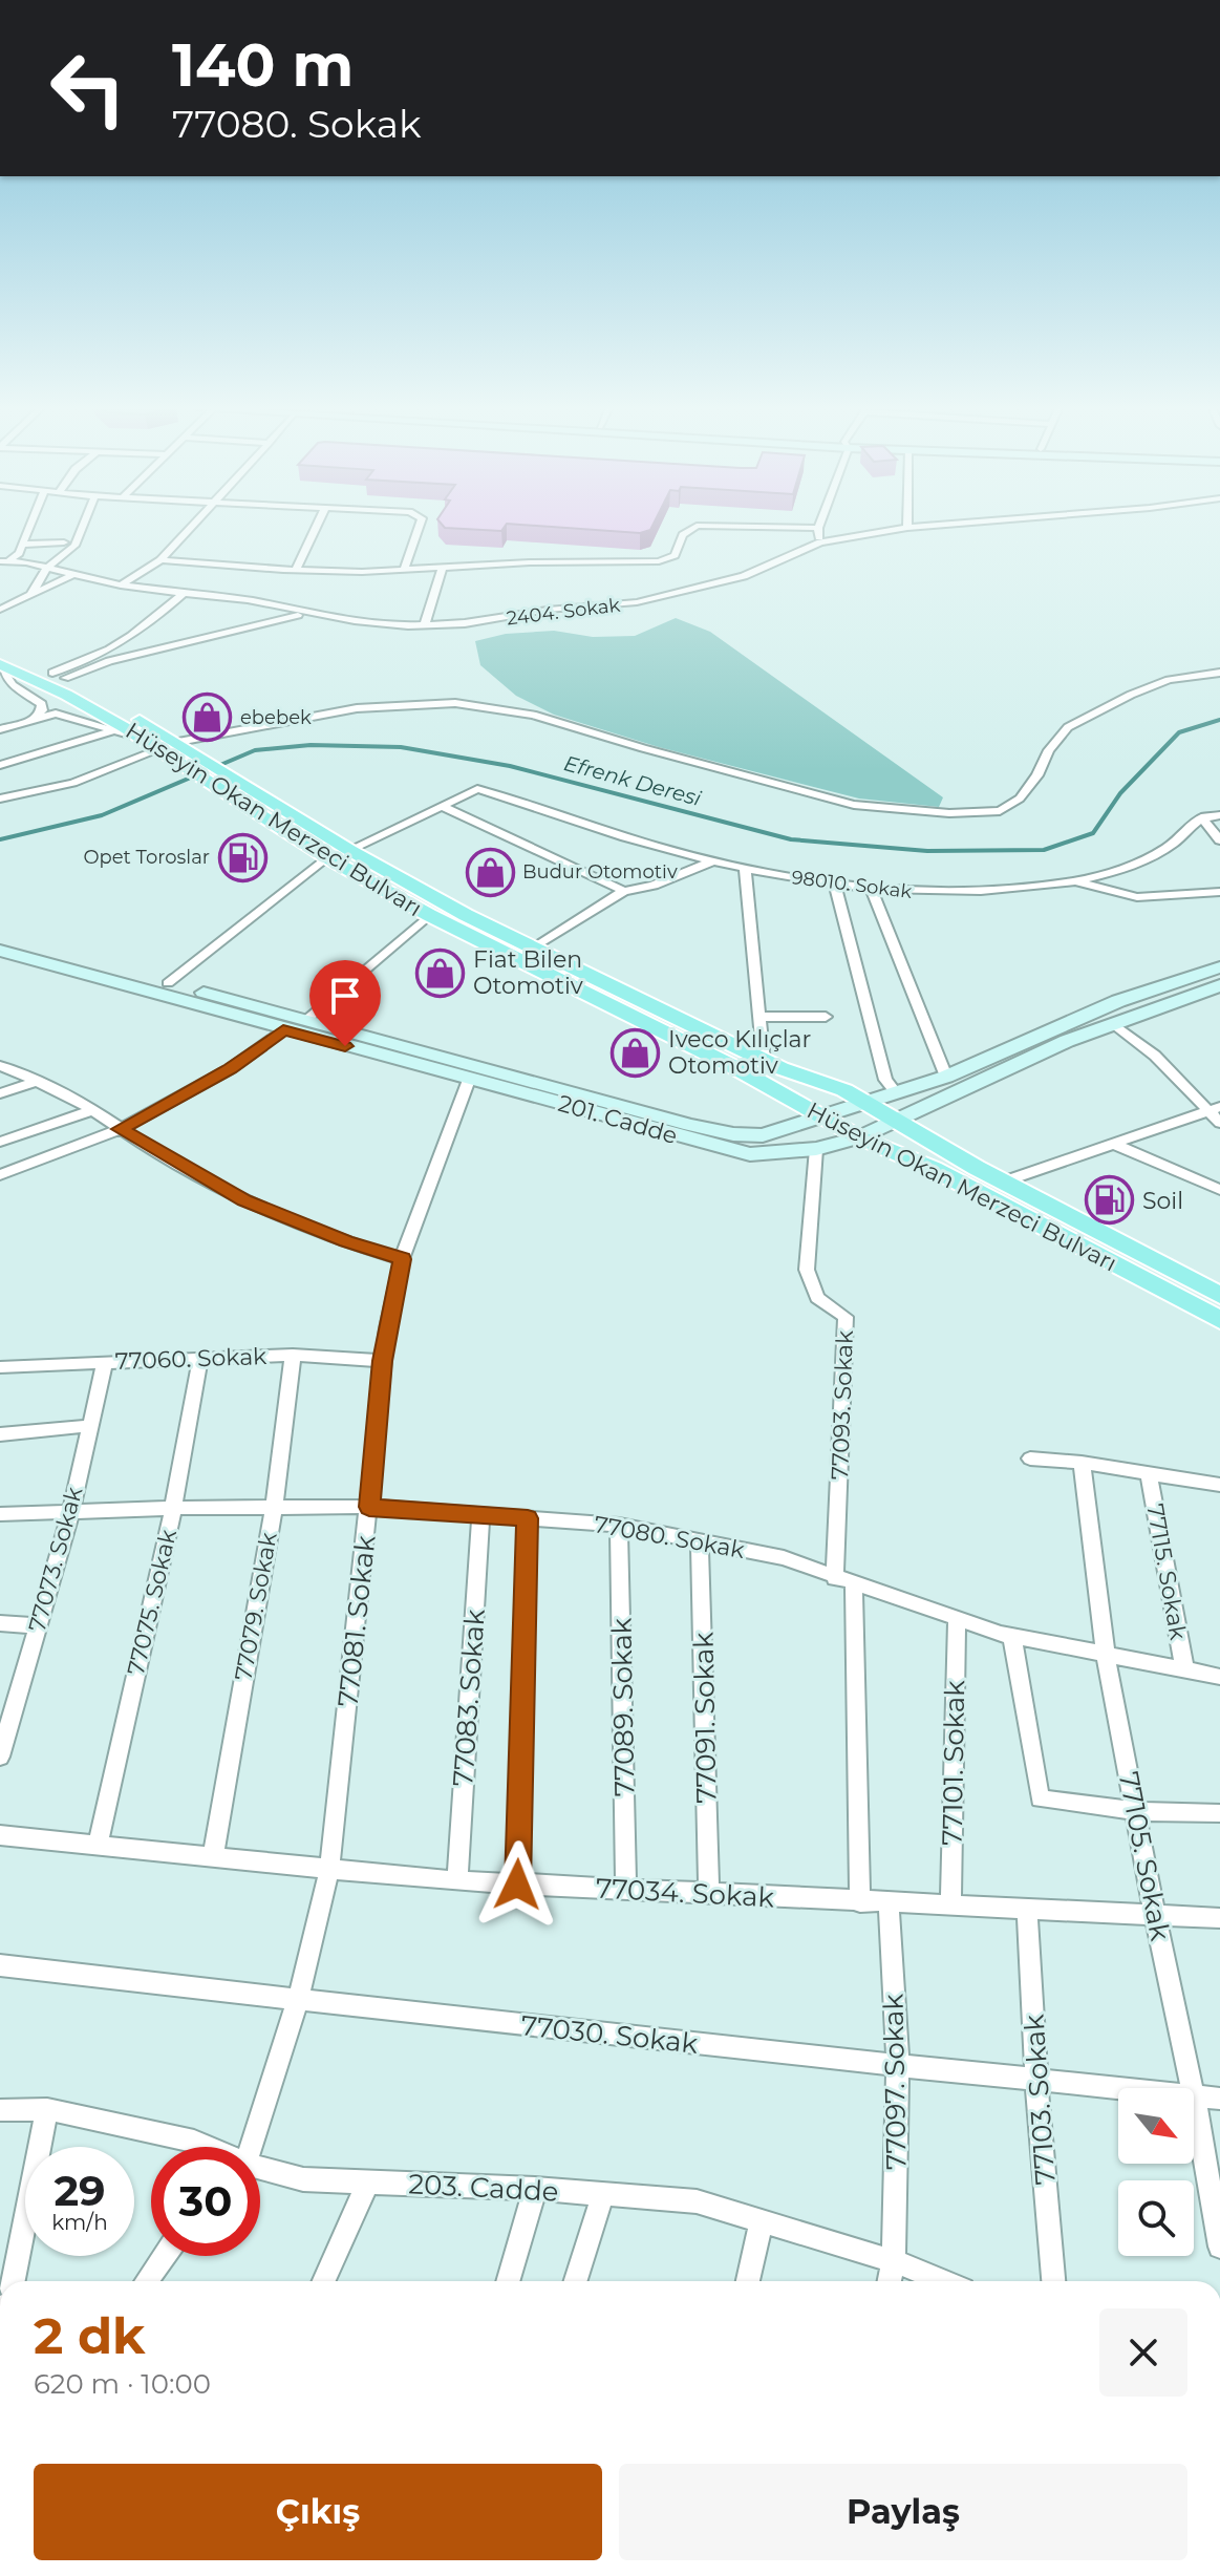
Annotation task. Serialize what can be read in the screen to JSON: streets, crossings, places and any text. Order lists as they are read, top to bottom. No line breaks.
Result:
{"streets":{"main road":["Hüseyin Okan Merzeci Bulvarı","201. Cadde"],"street":["2404. Sokak","98010. Sokak","77060. Sokak","77093. Sokak","77080. Sokak","77073. Sokak","77115. Sokak","77075. Sokak","77079. Sokak","77081. Sokak","77083. Sokak","77089. Sokak","77091. Sokak","77101. Sokak","77105. Sokak","77034. Sokak","77030. Sokak","77097. Sokak","77103. Sokak","203. Cadde"]},"crossings":[["Hüseyin Okan Merzeci Bulvarı","201. Cadde"],["201. Cadde","77093. Sokak"],["201. Cadde","77081. Sokak"],["77060. Sokak","77073. Sokak"],["77060. Sokak","77075. Sokak"],["77060. Sokak","77079. Sokak"],["77060. Sokak","77081. Sokak"],["77093. Sokak","77080. Sokak"],["77080. Sokak","77073. Sokak"],["77080. Sokak","77115. Sokak"],["77080. Sokak","77075. Sokak"],["77080. Sokak","77079. Sokak"],["77080. Sokak","77081. Sokak"],["77080. Sokak","77083. Sokak"],["77080. Sokak","77089. Sokak"],["77080. Sokak","77091. Sokak"],["77080. Sokak","77101. Sokak"],["77080. Sokak","77105. Sokak"],["77075. Sokak","77034. Sokak"],["77079. Sokak","77034. Sokak"],["77081. Sokak","77034. Sokak"],["77081. Sokak","77030. Sokak"],["77083. Sokak","77034. Sokak"],["77089. Sokak","77034. Sokak"],["77091. Sokak","77034. Sokak"],["77101. Sokak","77034. Sokak"],["77105. Sokak","77034. Sokak"],["77105. Sokak","77030. Sokak"],["77034. Sokak","77097. Sokak"],["77034. Sokak","77103. Sokak"],["77030. Sokak","77097. Sokak"],["77030. Sokak","77103. Sokak"],["77097. Sokak","203. Cadde"]],"water":["Efrenk Deresi"],"places":{"shop":["ebebek","Budur Otomotiv","Fiat Bilen Otomotiv","Iveco Kılıçlar Otomotiv"],"fuel station":["Opet Toroslar","Soil"]},"north":"bottom right","page":{"turn":["140 m","77080. Sokak"],"speed":"29 km/h","limit":"30","heading":["2 dk","620 m · 10:00"],"buttons":["Çıkış","Paylaş"]}}
